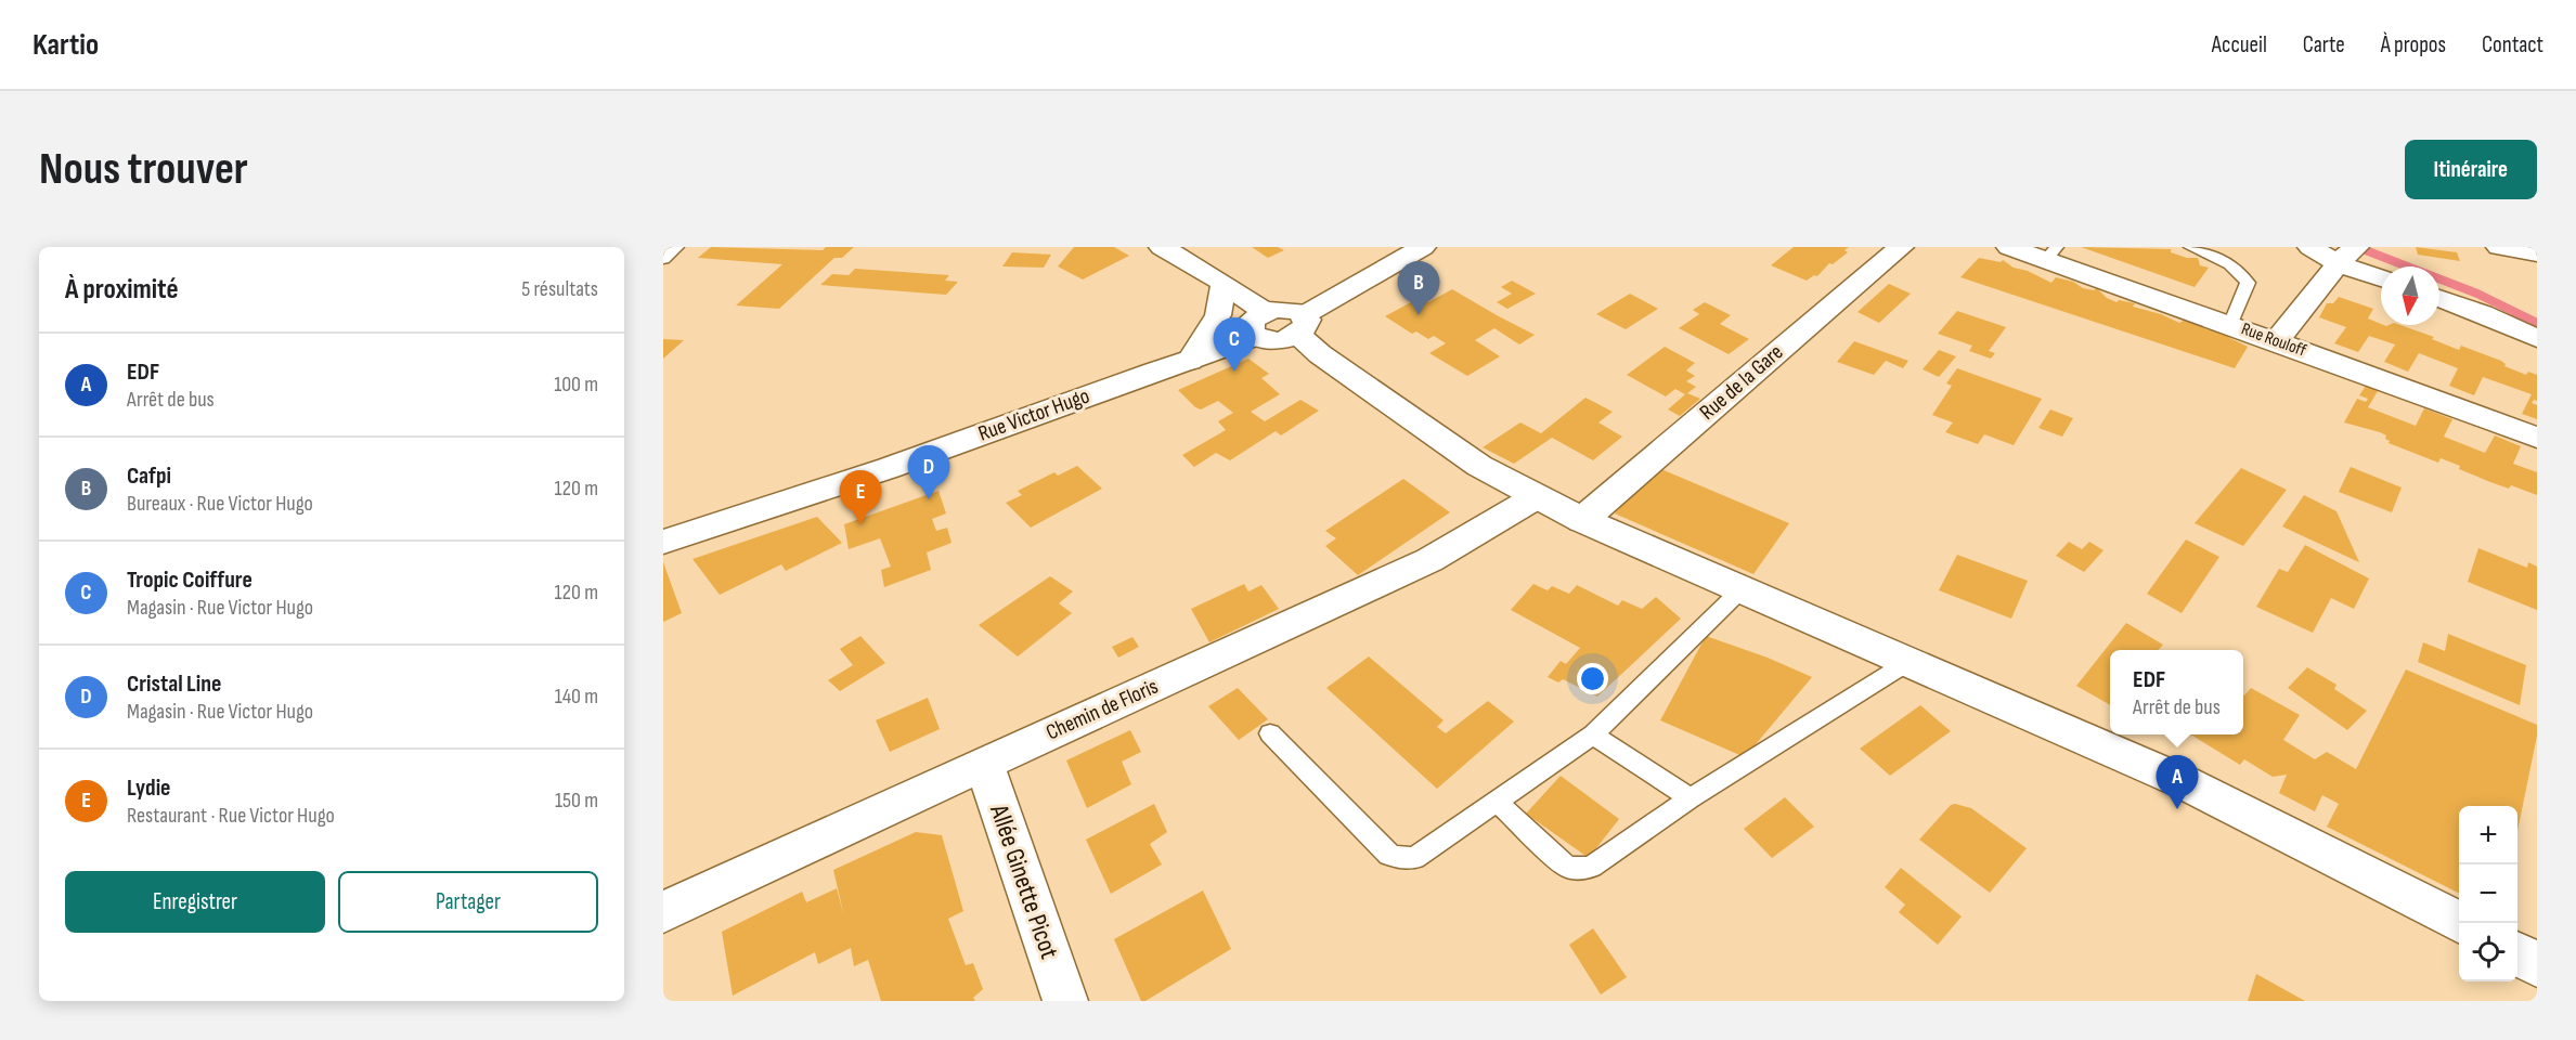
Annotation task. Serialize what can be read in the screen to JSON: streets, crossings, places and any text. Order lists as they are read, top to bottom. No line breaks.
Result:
{"streets":{"street":["Rue Rouloff","Rue de la Gare","Rue Victor Hugo","Chemin de Floris","Allée Ginette Picot"]},"crossings":[["Chemin de Floris","Allée Ginette Picot"]],"north":"bottom","page":{"header":"Kartio","nav":["Accueil","Carte","À propos","Contact"],"buttons":["Itinéraire",["Enregistrer","Partager"]],"title":"Nous trouver","heading":["À proximité","5 résultats"],"pins":["B","C","D","E","A"],"list":[{"mark":"A","name":"EDF","note":"Arrêt de bus","value":"100 m"},{"mark":"B","name":"Cafpi","note":"Bureaux · Rue Victor Hugo","value":"120 m"},{"mark":"C","name":"Tropic Coiffure","note":"Magasin · Rue Victor Hugo","value":"120 m"},{"mark":"D","name":"Cristal Line","note":"Magasin · Rue Victor Hugo","value":"140 m"},{"mark":"E","name":"Lydie","note":"Restaurant · Rue Victor Hugo","value":"150 m"}],"popup":["EDF","Arrêt de bus"],"map_buttons":["+","−"]}}
